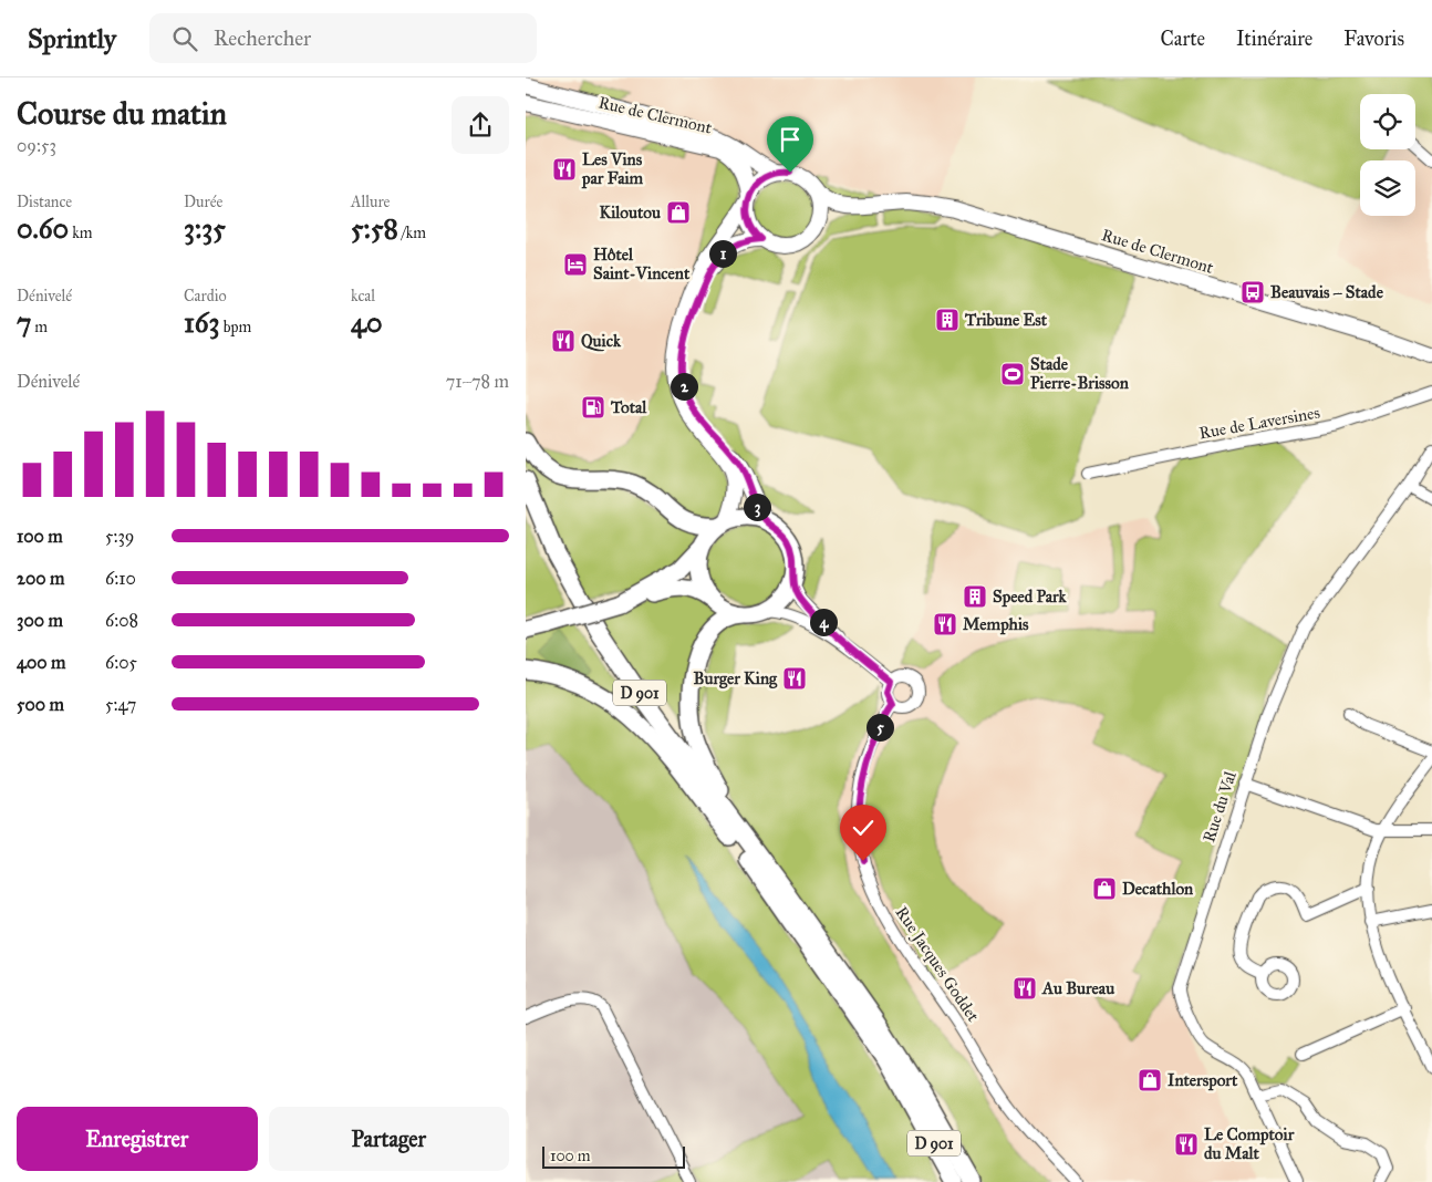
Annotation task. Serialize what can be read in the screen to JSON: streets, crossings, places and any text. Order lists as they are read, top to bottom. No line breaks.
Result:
{"streets":{"main road":["Rue de Clermont","D 901"],"street":["Rue de Laversines","Rue du Val","Rue Jacques Goddet"]},"places":{"restaurant":["Les Vins par Faim","Quick","Memphis","Burger King","Au Bureau","Le Comptoir du Malt"],"shop":["Kiloutou","Decathlon","Intersport"],"hotel":["Hôtel Saint-Vincent"],"bus stop":["Beauvais – Stade"],"building":["Tribune Est","Speed Park"],"sports":["Stade Pierre-Brisson"],"fuel station":["Total"]},"scale_bar":"100 m","page":{"header":"Sprintly","search":"Rechercher","nav":["Carte","Itinéraire","Favoris"],"heading":["Course du matin","09:53"],"stats":[["Distance","0.60 km"],["Durée","3:35"],["Allure","5:58 /km"],["Dénivelé","7 m"],["Cardio","163 bpm"],["kcal","40"]],"pins":["1","2","3","4","5"],"chart":["Dénivelé","71–78 m"],"list":[{"name":"100 m","note":"5:39"},{"name":"200 m","note":"6:10"},{"name":"300 m","note":"6:08"},{"name":"400 m","note":"6:05"},{"name":"500 m","note":"5:47"}],"buttons":["Enregistrer","Partager"],"scale":"100 m"}}
